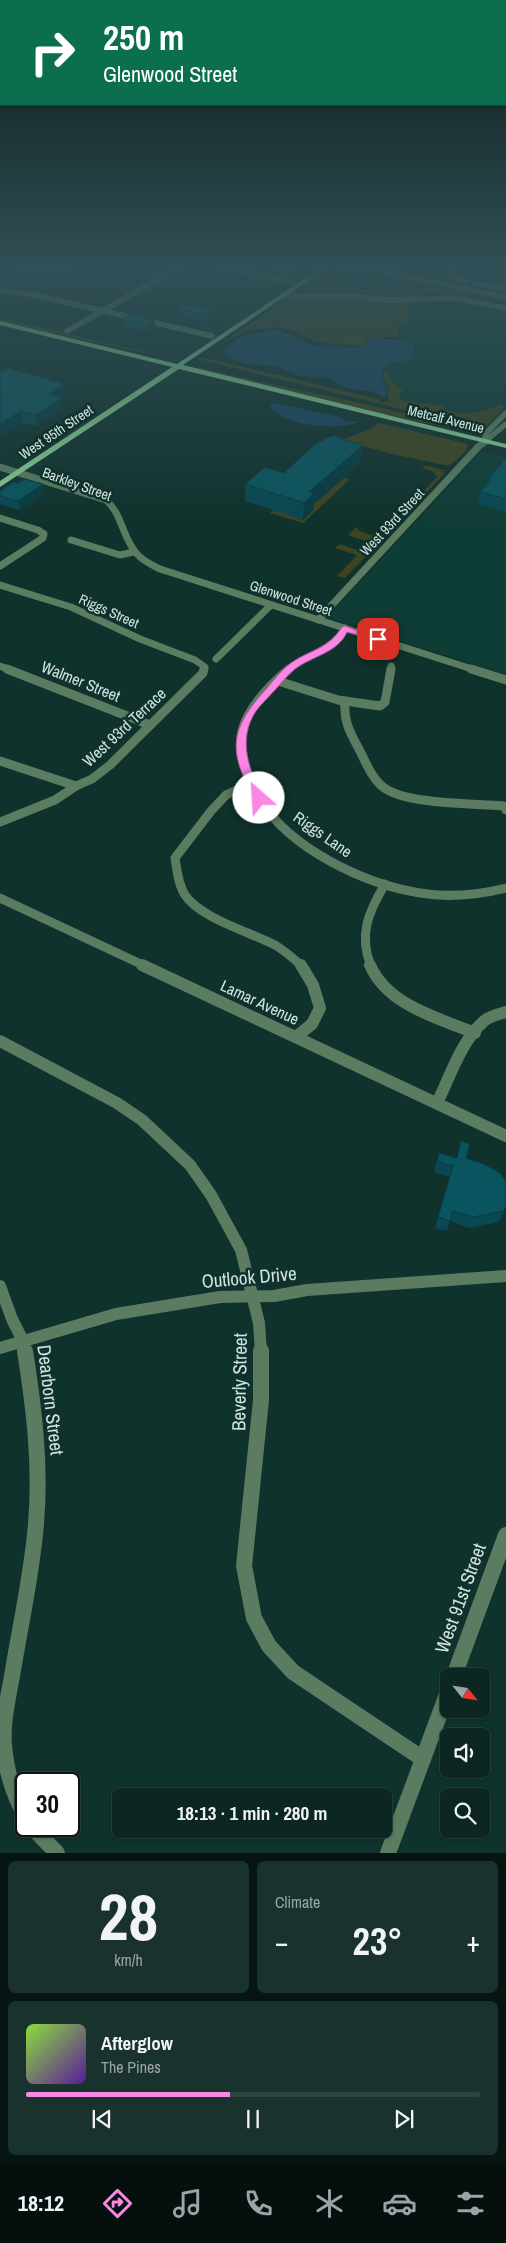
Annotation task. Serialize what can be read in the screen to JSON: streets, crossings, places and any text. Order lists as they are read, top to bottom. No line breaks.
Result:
{"streets":{"main road":["Metcalf Avenue","West 95th Street"],"street":["Barkley Street","West 93rd Street","Glenwood Street","Riggs Street","Walmer Street","West 93rd Terrace","Riggs Lane","Lamar Avenue","Outlook Drive","Beverly Street","Dearborn Street","West 91st Street"]},"crossings":[["Metcalf Avenue","West 95th Street"],["Metcalf Avenue","West 93rd Street"],["West 95th Street","Barkley Street"],["Barkley Street","Glenwood Street"],["West 93rd Street","Glenwood Street"],["Glenwood Street","Riggs Lane"],["Riggs Street","West 93rd Terrace"],["Walmer Street","West 93rd Terrace"],["Outlook Drive","Beverly Street"],["Outlook Drive","Dearborn Street"]],"north":"bottom right","page":{"turn":["250 m","Glenwood Street"],"limit":"30","trip":"18:13 · 1 min · 280 m","tile":[["28","km/h"],"Climate"],"heat":["−","23°","+"],"song":["Afterglow","The Pines"],"tabs":"18:12"}}
